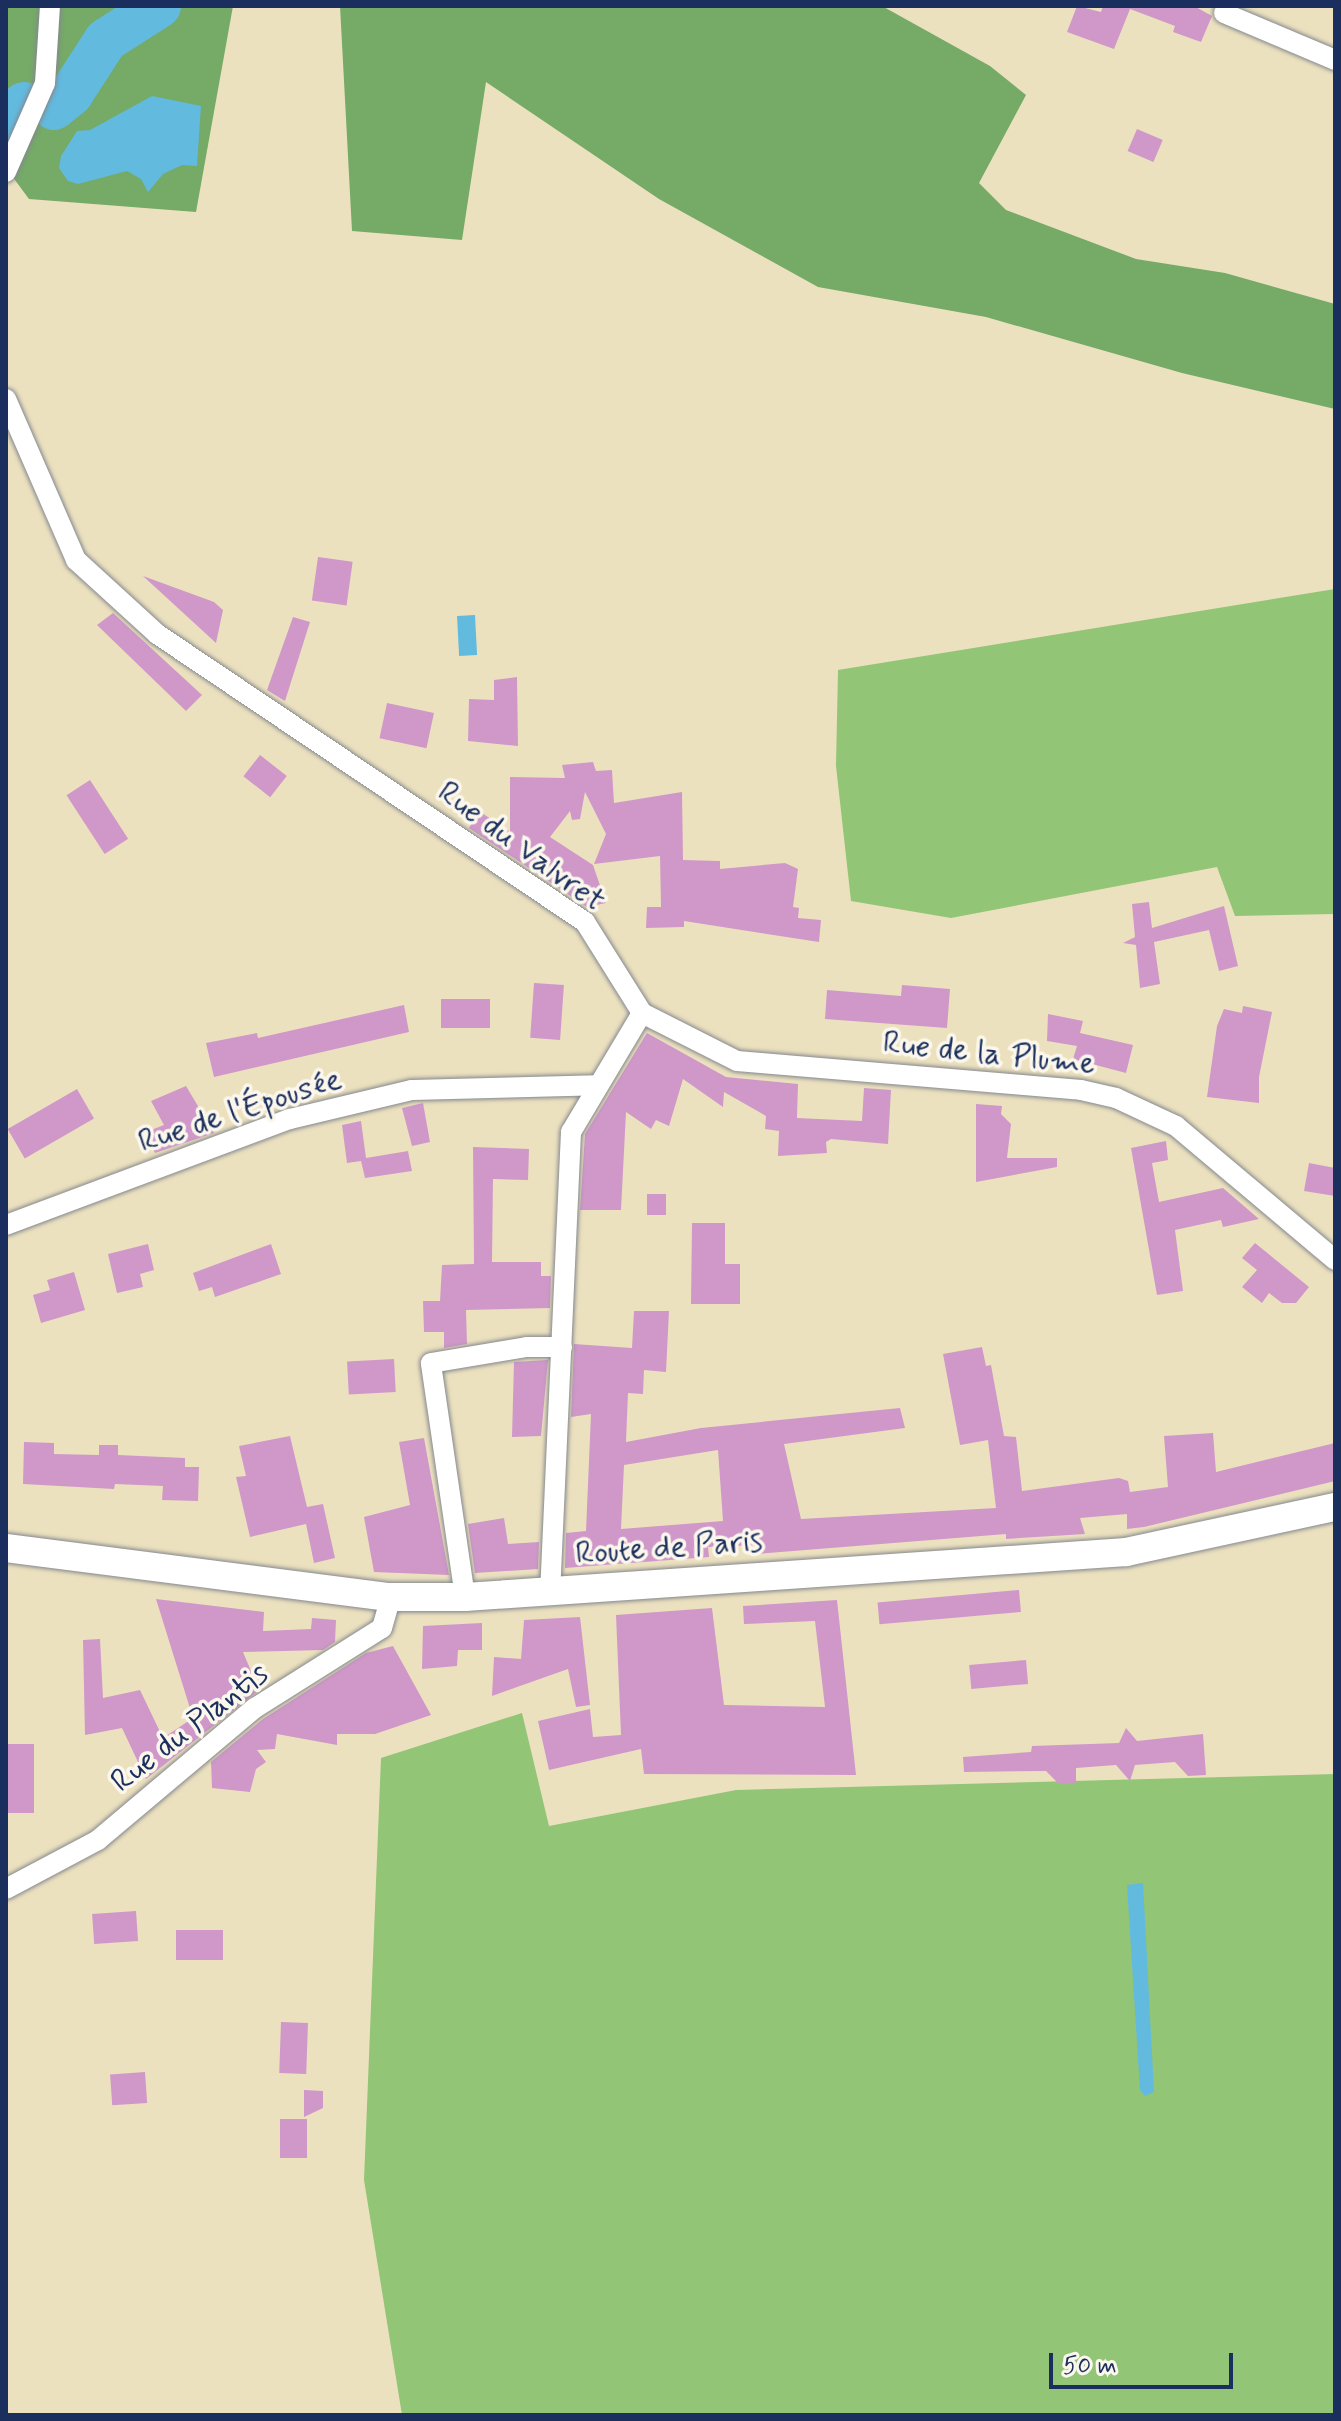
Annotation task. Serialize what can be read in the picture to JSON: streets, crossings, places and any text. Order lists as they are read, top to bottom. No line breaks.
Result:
{"streets":{"main road":["Route de Paris"],"street":["Rue du Valvret","Rue de la Plume","Rue de l'Épousée","Rue du Plantis"]},"crossings":[["Rue du Valvret","Rue de la Plume"],["Route de Paris","Rue du Plantis"]],"scale_bar":"50 m"}
